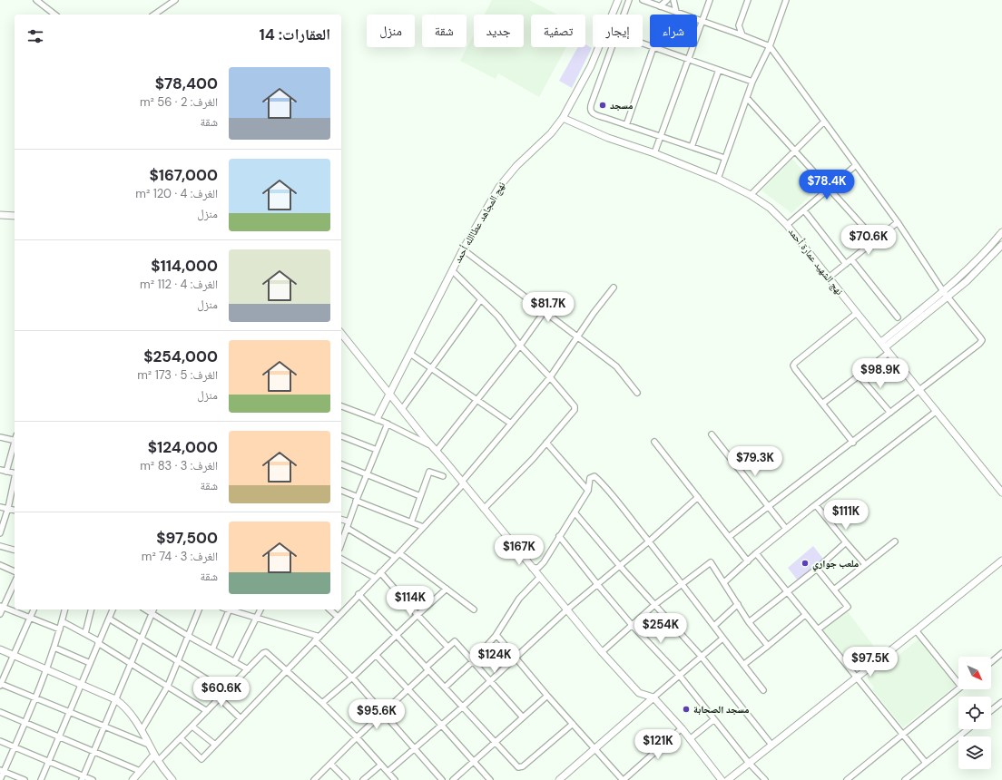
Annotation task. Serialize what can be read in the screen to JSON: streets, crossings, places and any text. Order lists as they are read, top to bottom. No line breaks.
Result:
{"streets":{"street":["نهج المجاهد عطاالله أحمد","نهج الشهيد عمارة أحمد"]},"crossings":[["نهج المجاهد عطاالله أحمد","نهج الشهيد عمارة أحمد"]],"places":["مسجد","ملعب جواري","مسجد الصحابة"],"north":"bottom right","page":{"chip":["شراء","إيجار","تصفية","جديد","شقة","منزل"],"heading":"العقارات: 14","list":[{"name":"$78,400","note":"الغرف: 2 · 56 m² · شقة"},{"name":"$167,000","note":"الغرف: 4 · 120 m² · منزل"},{"name":"$114,000","note":"الغرف: 4 · 112 m² · منزل"},{"name":"$254,000","note":"الغرف: 5 · 173 m² · منزل"},{"name":"$124,000","note":"الغرف: 3 · 83 m² · شقة"},{"name":"$97,500","note":"الغرف: 3 · 74 m² · شقة"}],"price":["$78.4K","$70.6K","$81.7K","$98.9K","$79.3K","$111K","$167K","$114K","$254K","$124K","$97.5K","$60.6K","$95.6K","$121K"]}}
